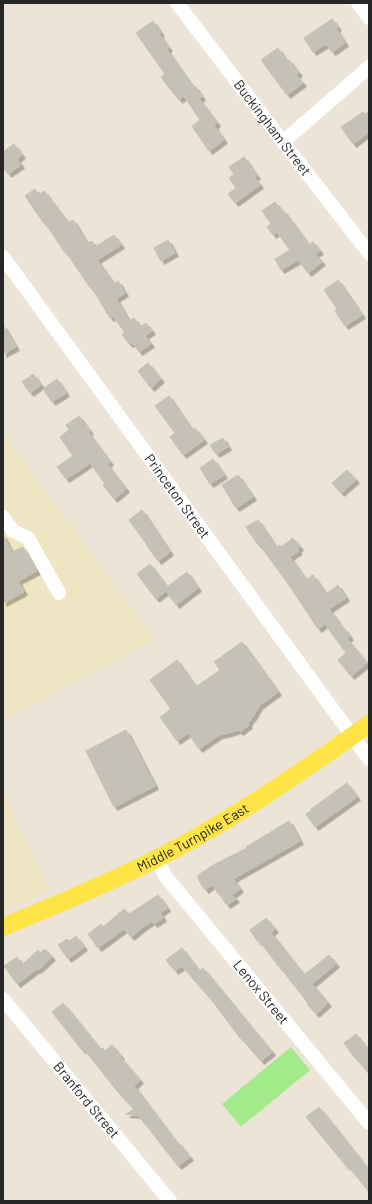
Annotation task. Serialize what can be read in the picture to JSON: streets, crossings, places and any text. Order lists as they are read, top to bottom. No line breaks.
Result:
{"streets":{"main road":["Middle Turnpike East"],"street":["Buckingham Street","Princeton Street","Lenox Street","Branford Street"]},"crossings":[["Princeton Street","Middle Turnpike East"],["Middle Turnpike East","Lenox Street"]]}
